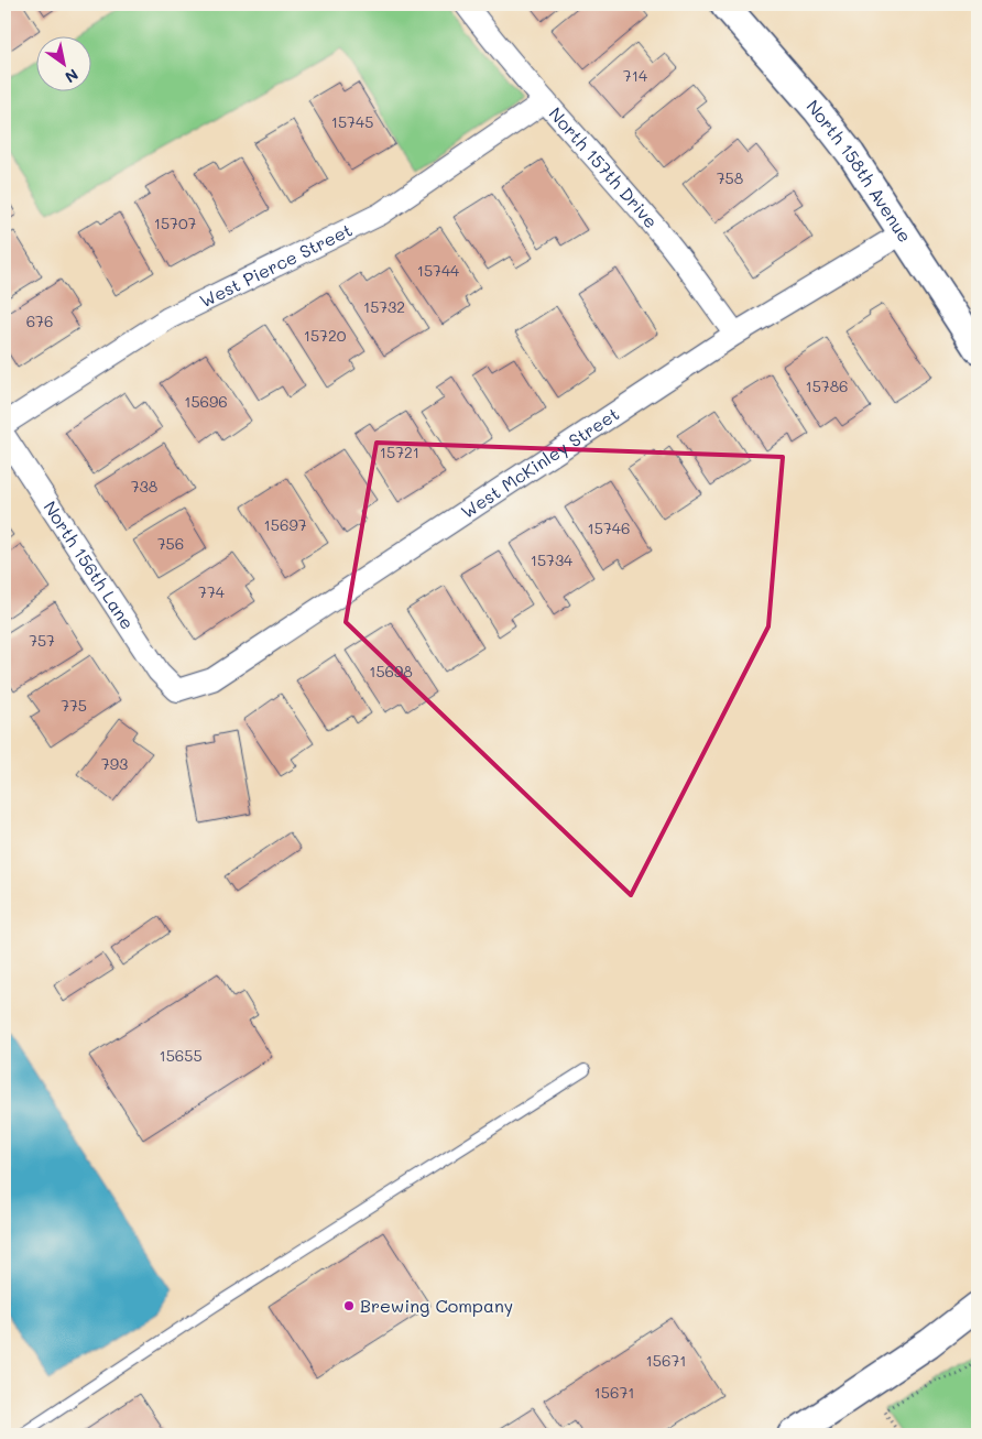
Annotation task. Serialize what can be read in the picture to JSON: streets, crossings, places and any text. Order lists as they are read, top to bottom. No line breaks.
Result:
{"streets":{"street":["North 157th Drive","North 158th Avenue","West Pierce Street","West McKinley Street","North 156th Lane"]},"crossings":[["North 157th Drive","West Pierce Street"],["North 157th Drive","West McKinley Street"],["North 158th Avenue","West McKinley Street"],["West McKinley Street","North 156th Lane"]],"places":["Brewing Company"],"house_numbers":["714","15745","758","15707","15744","15732","676","15720","15786","15696","15721","738","15697","15746","756","15734","774","757","15698","775","793","15655","15671","15671"],"north":"bottom right"}
